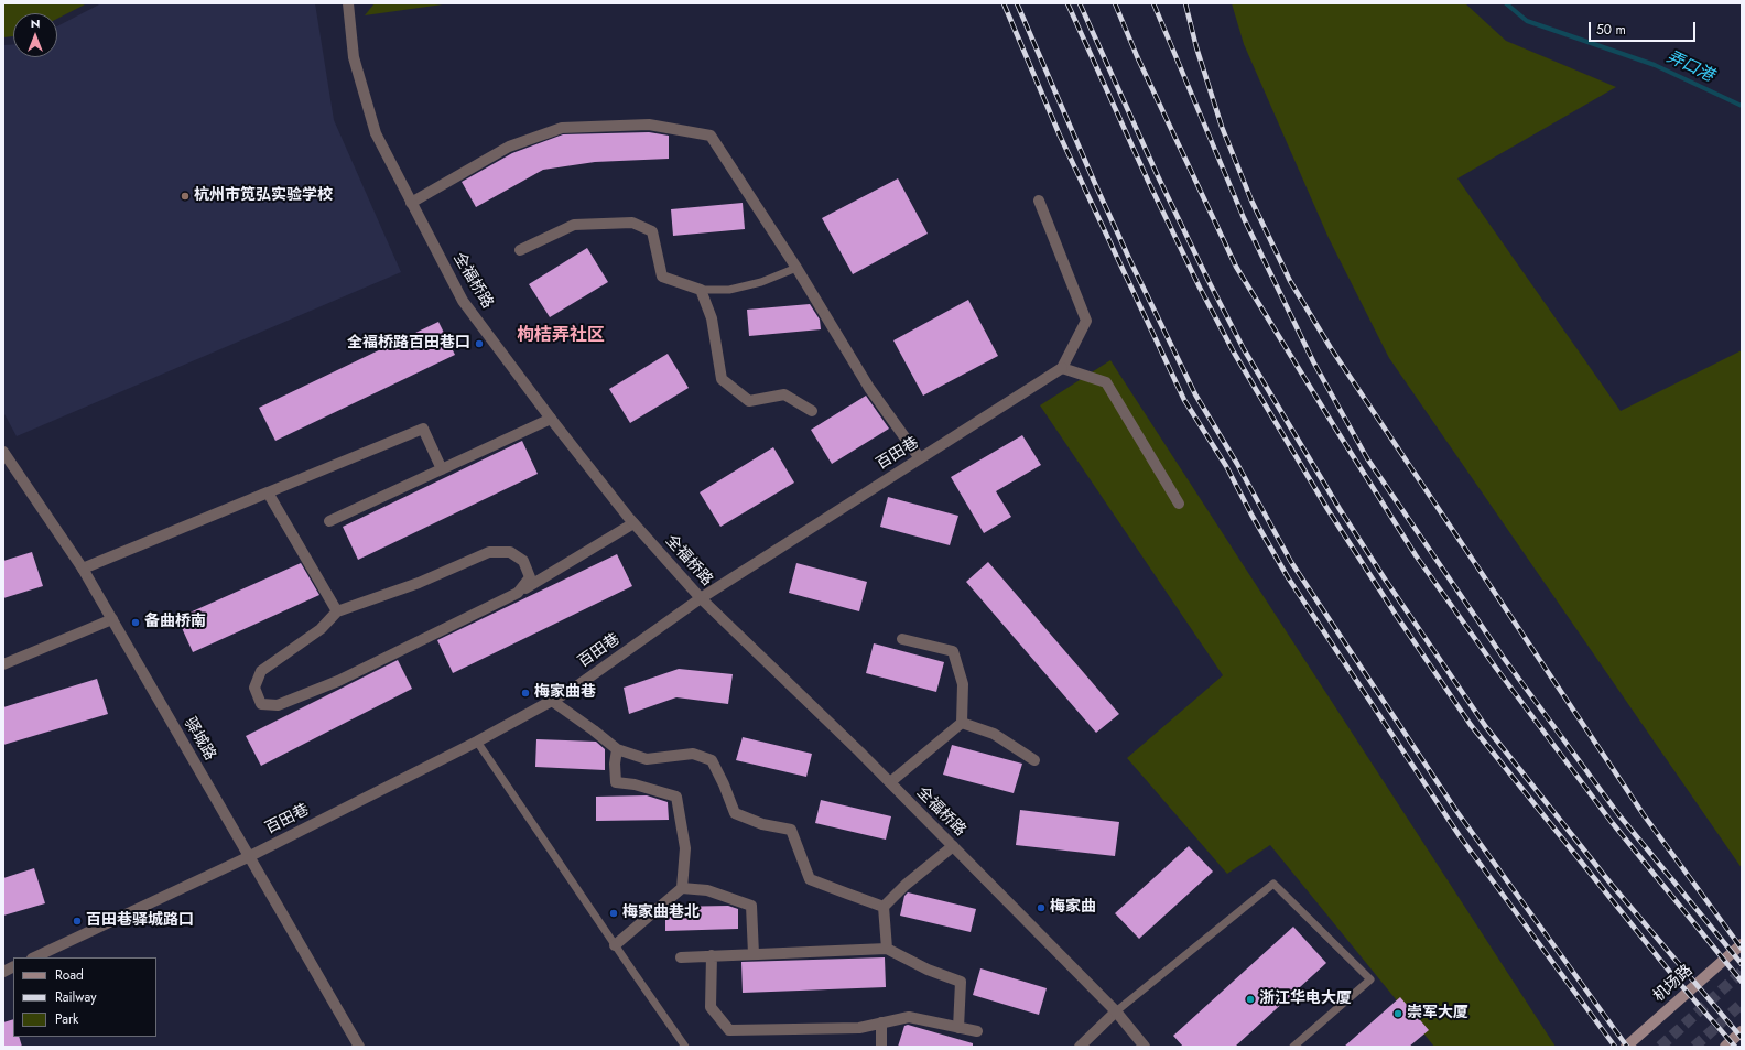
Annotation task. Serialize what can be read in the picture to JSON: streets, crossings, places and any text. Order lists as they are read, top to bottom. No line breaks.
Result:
{"streets":{"main road":["机场路"],"street":["全福桥路","百田巷","驿城路"]},"crossings":[["全福桥路","百田巷"],["百田巷","驿城路"]],"districts":["枸桔弄社区"],"water":["弄口港"],"places":["杭州市笕弘实验学校","全福桥路百田巷口","备曲桥南","梅家曲巷","梅家曲","梅家曲巷北","百田巷驿城路口","浙江华电大厦","崇军大厦"],"legend":["Road","Railway","Park"],"scale_bar":"50 m","north":"top"}
